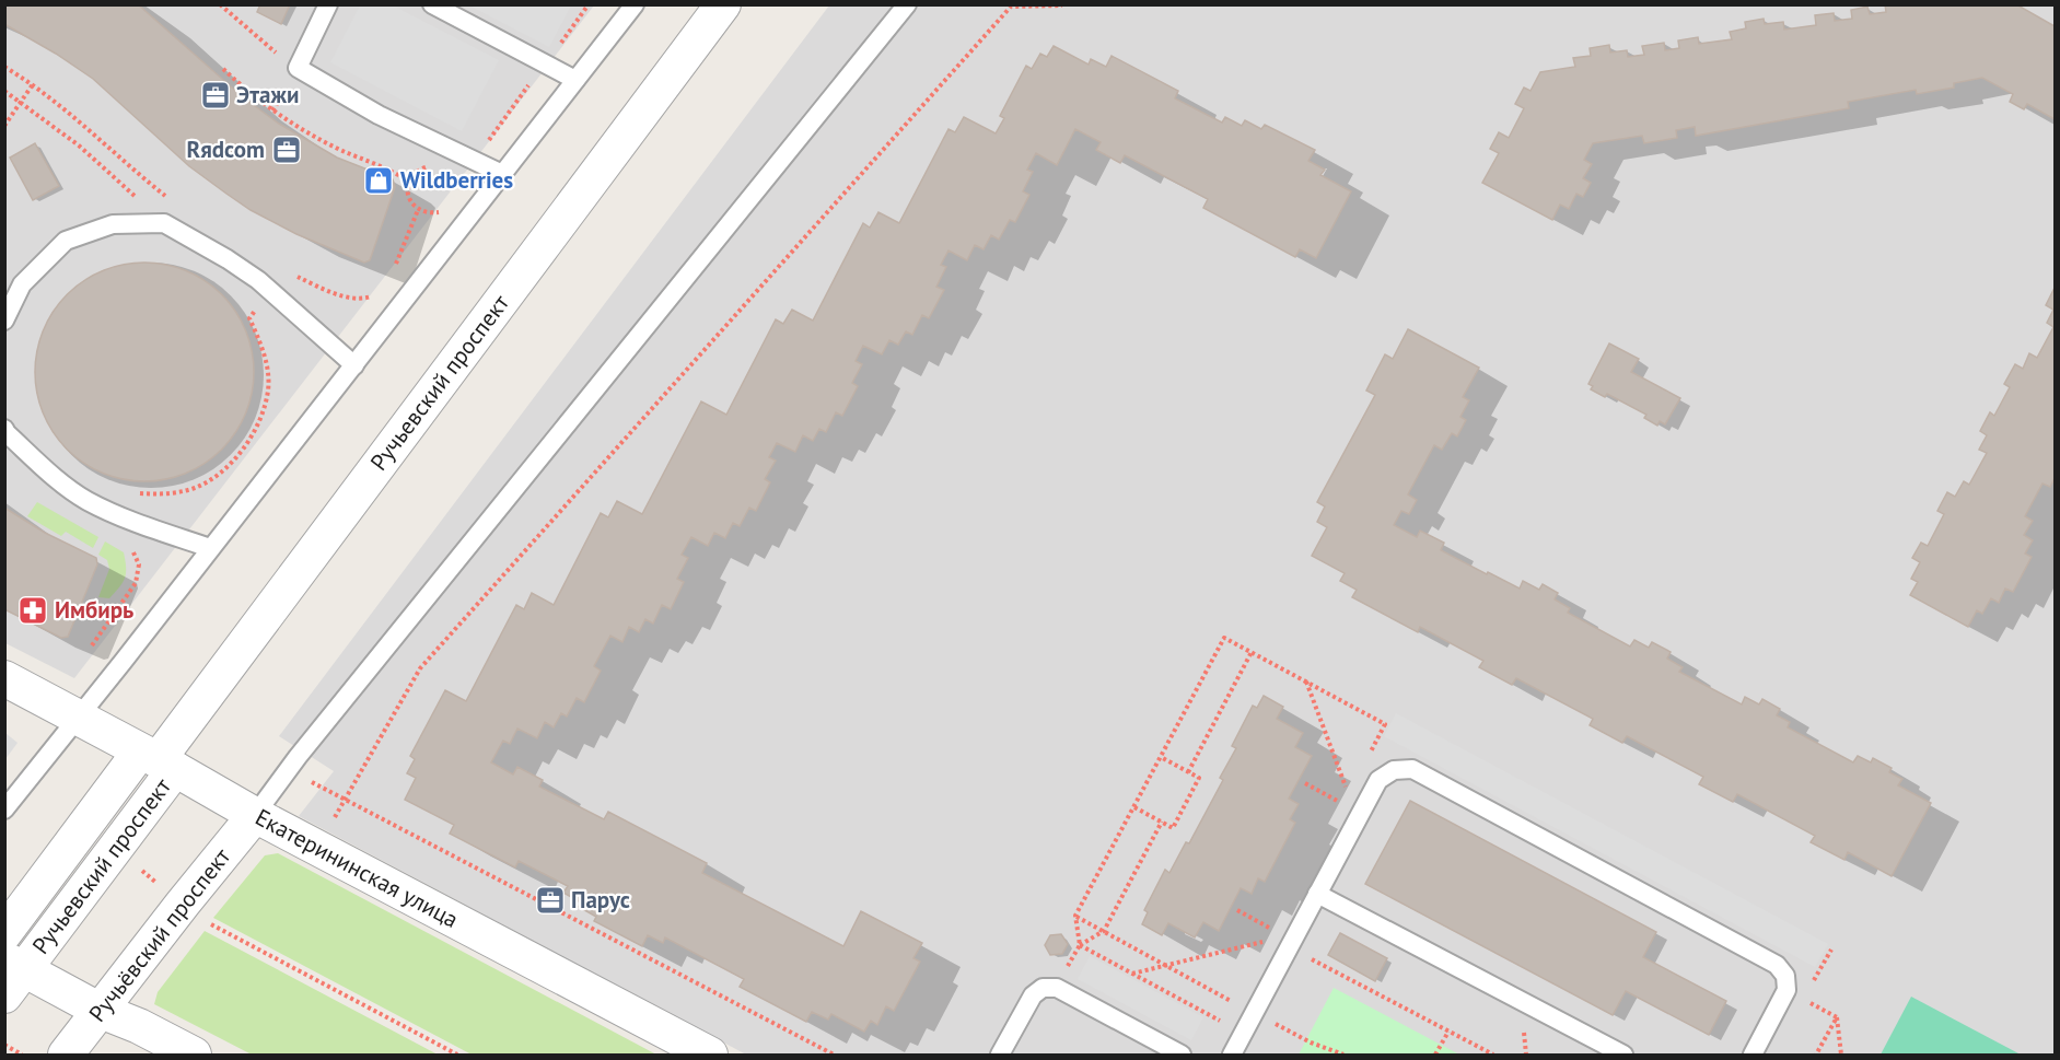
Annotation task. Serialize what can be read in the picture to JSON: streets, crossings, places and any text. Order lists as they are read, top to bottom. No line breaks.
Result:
{"streets":{"street":["Ручьевский проспект","Екатерининская улица","Ручьёвский проспект"]},"crossings":[["Ручьевский проспект","Екатерининская улица"],["Екатерининская улица","Ручьёвский проспект"]],"places":{"office":["Этажи","Rяdcom","Парус"],"shop":["Wildberries"],"pharmacy":["Имбирь"]}}
